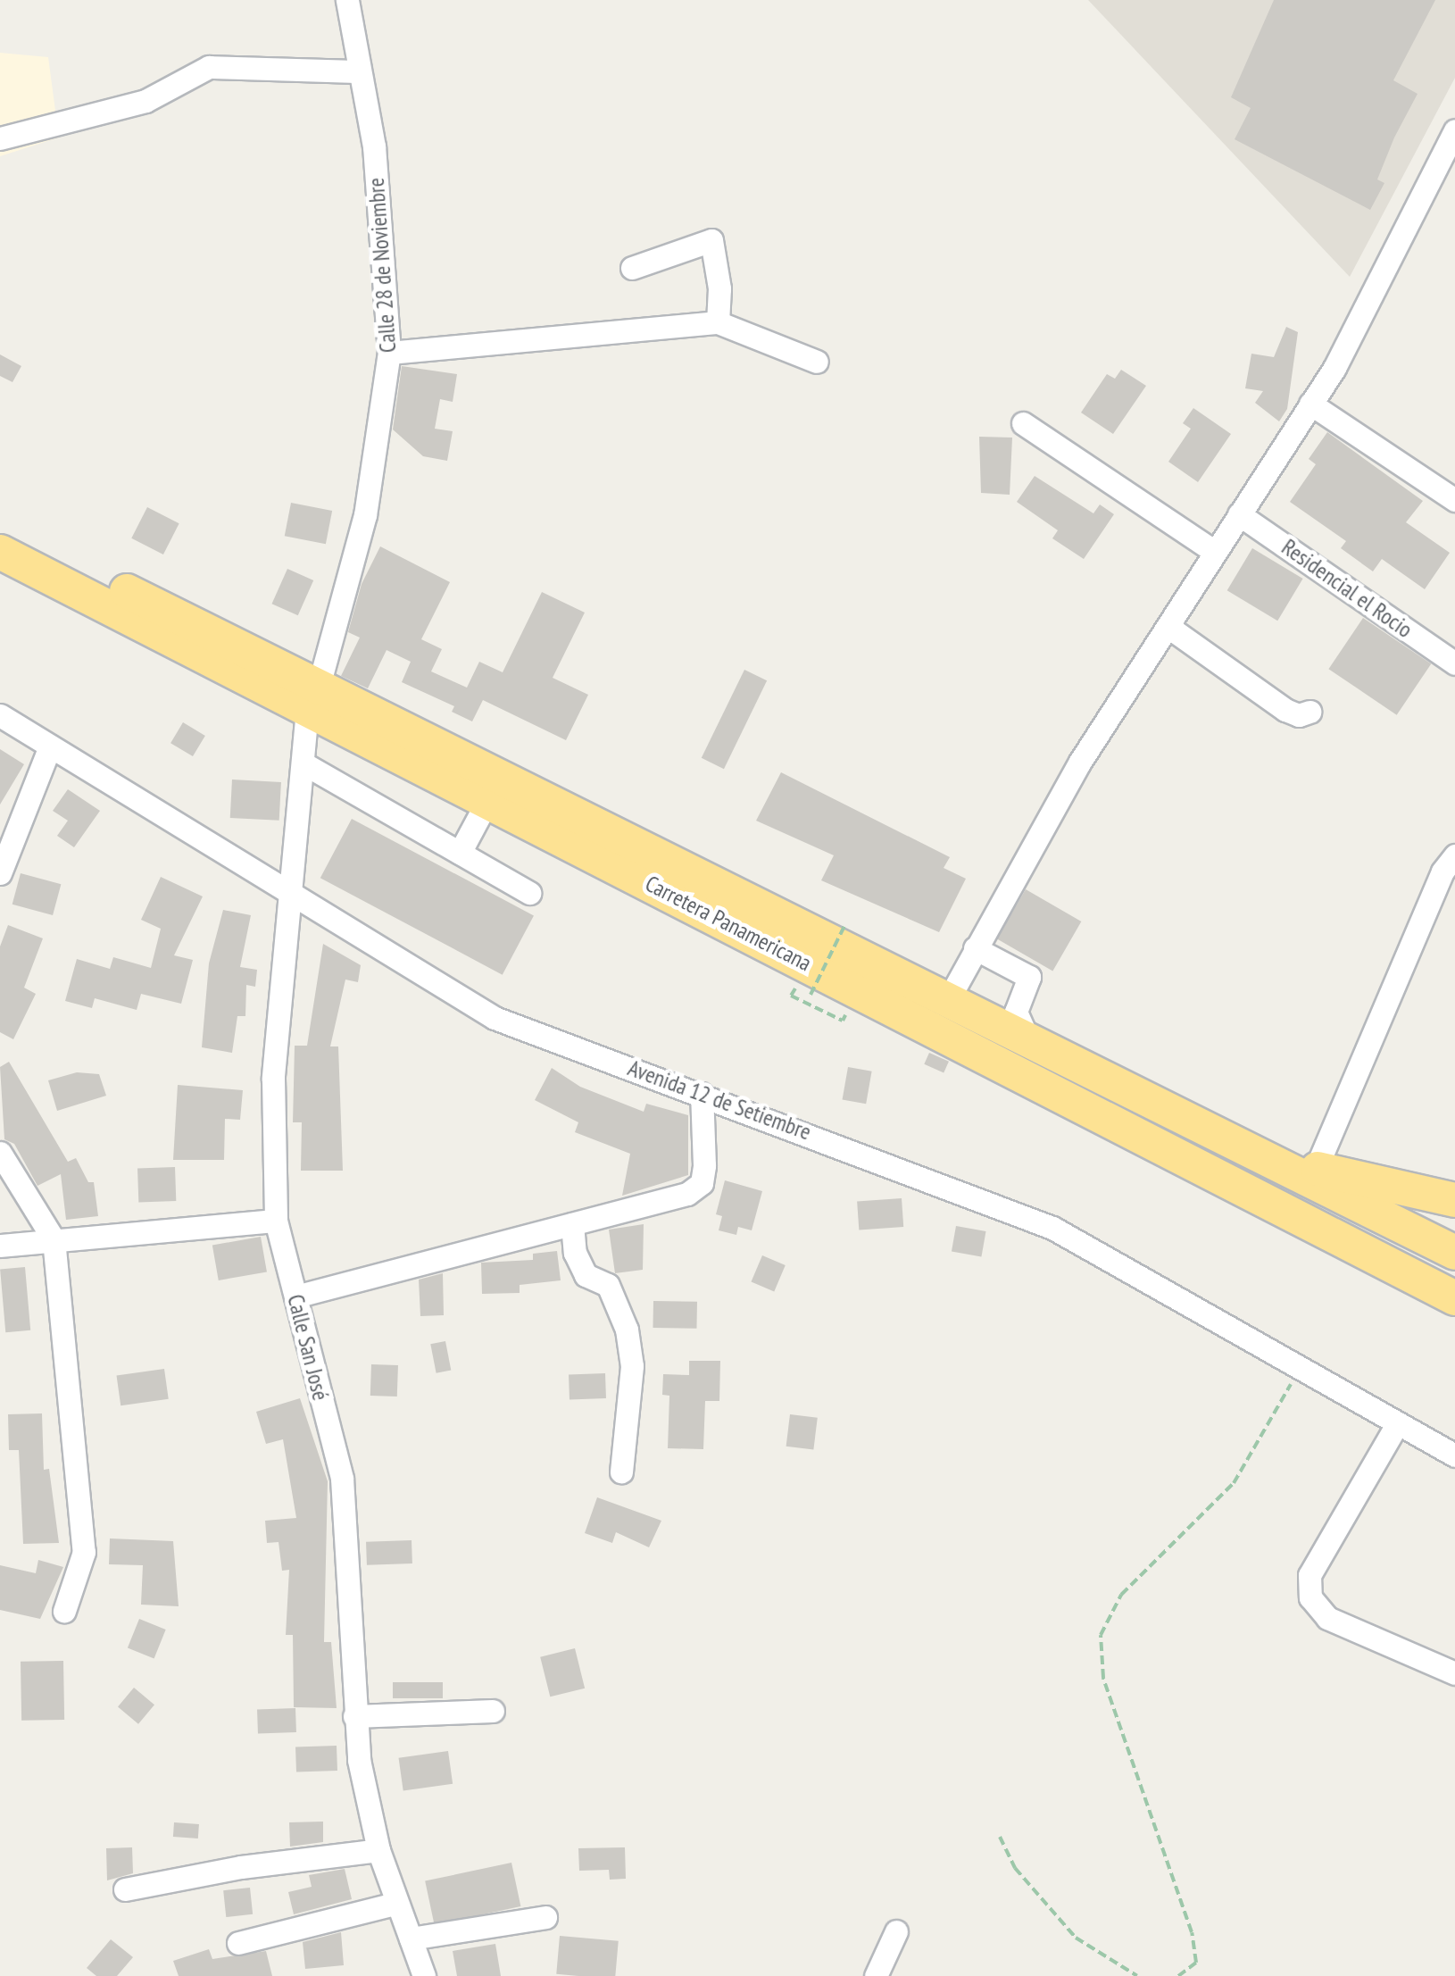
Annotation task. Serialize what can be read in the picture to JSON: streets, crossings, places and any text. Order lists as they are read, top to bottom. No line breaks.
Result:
{"streets":{"highway":["Carretera Panamericana"],"street":["Calle 28 de Noviembre","Residencial el Rocio","Avenida 12 de Setiembre","Calle San José"]},"crossings":[["Calle 28 de Noviembre","Carretera Panamericana"],["Calle 28 de Noviembre","Calle San José"],["Carretera Panamericana","Calle San José"],["Avenida 12 de Setiembre","Calle San José"]]}
